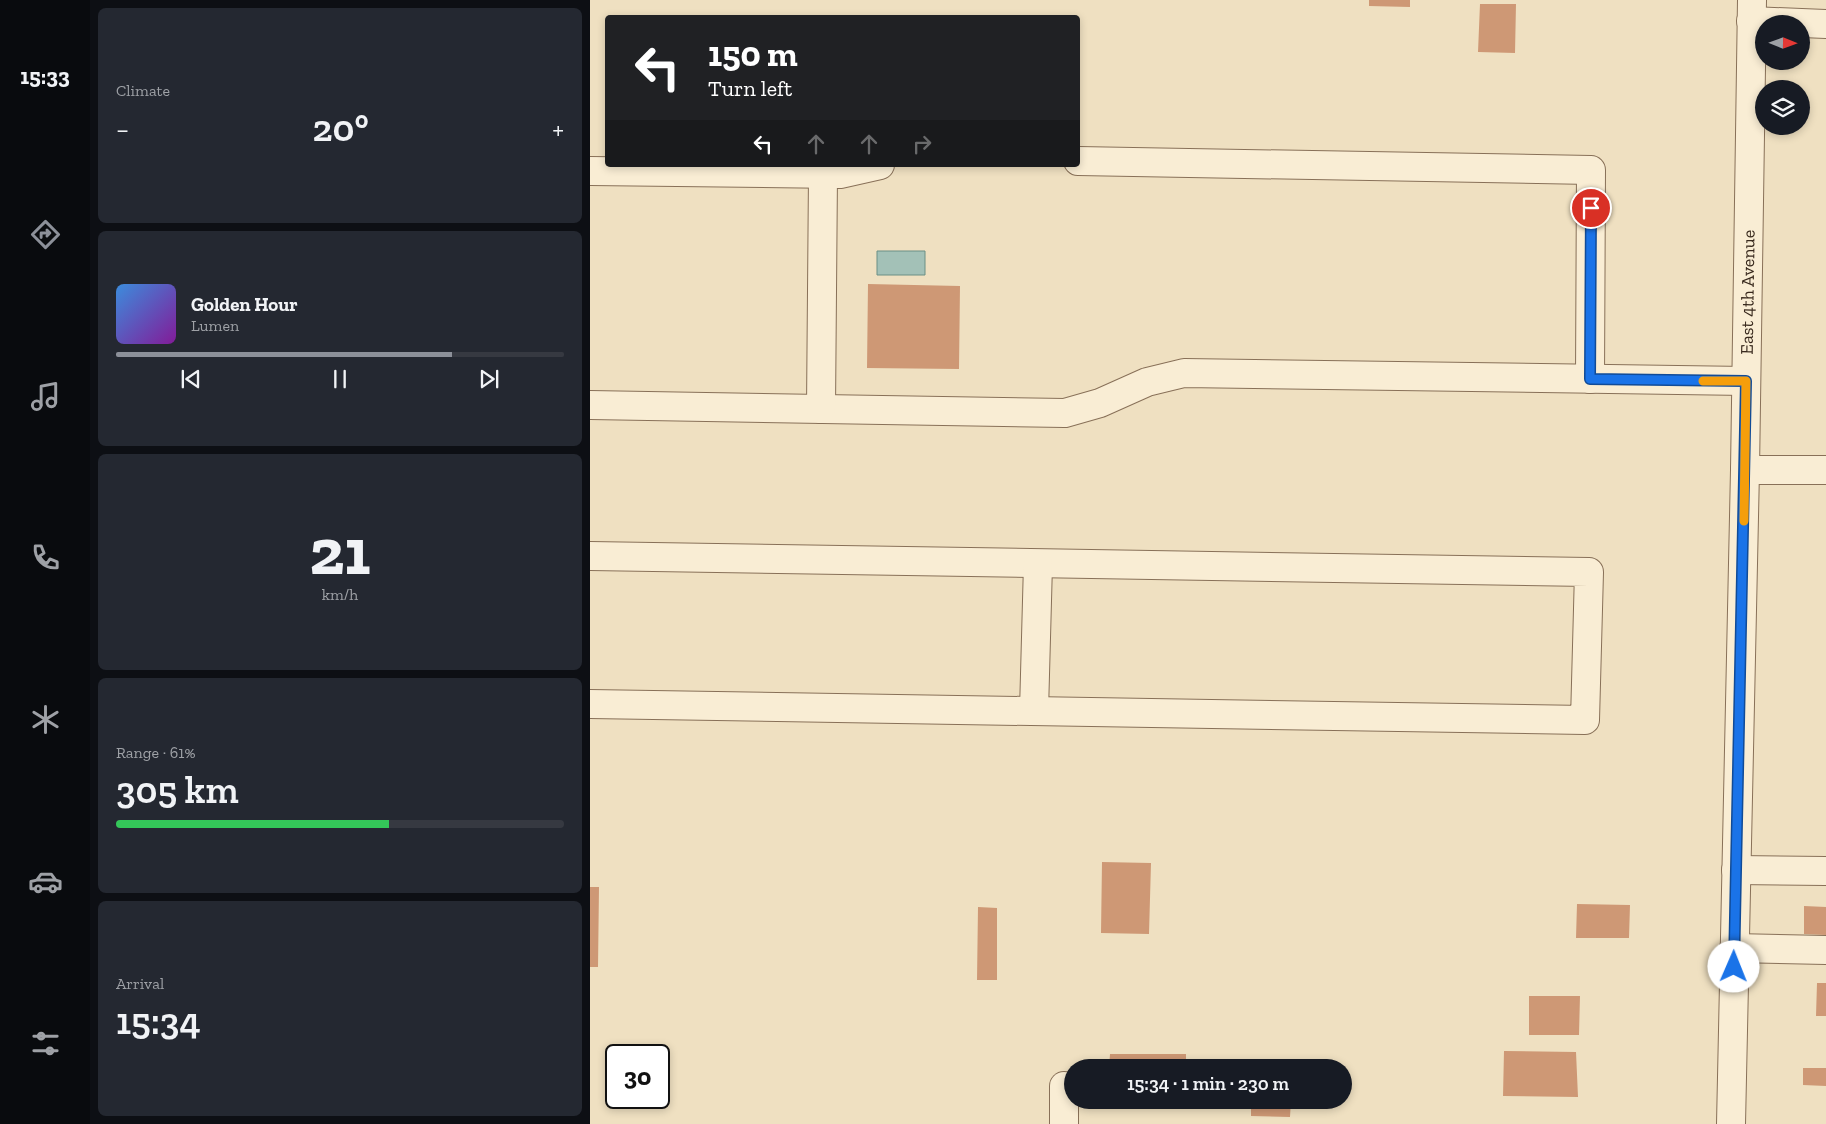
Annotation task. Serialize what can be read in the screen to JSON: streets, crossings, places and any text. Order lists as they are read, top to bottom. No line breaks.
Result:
{"streets":{"street":["East 4th Avenue"]},"north":"right","page":{"tabs":"15:33","tile":["Climate",["21","km/h"],["Range · 61%","305 km"],["Arrival","15:34"]],"turn":["150 m","Turn left"],"heat":["−","20°","+"],"song":["Golden Hour","Lumen"],"limit":"30","trip":"15:34 · 1 min · 230 m"}}
